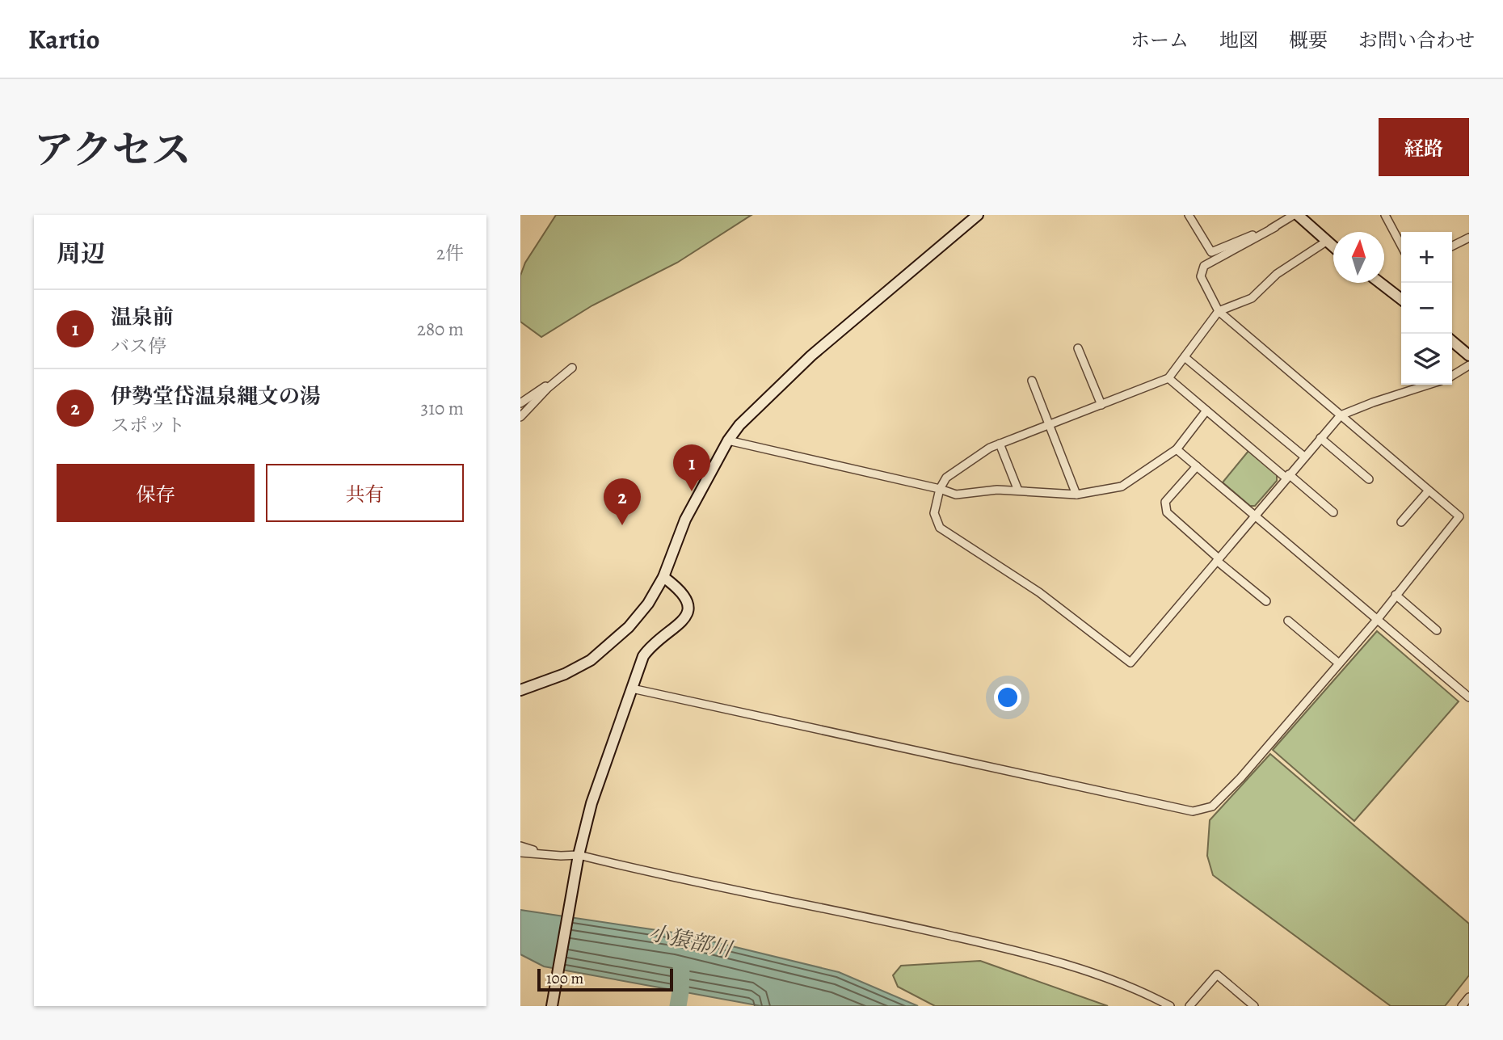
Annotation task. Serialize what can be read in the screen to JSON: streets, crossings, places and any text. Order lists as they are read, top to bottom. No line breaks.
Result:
{"water":["小猿部川"],"scale_bar":"100 m","north":"top","page":{"header":"Kartio","nav":["ホーム","地図","概要","お問い合わせ"],"title":"アクセス","buttons":["経路",["保存","共有"]],"heading":["周辺","2件"],"map_buttons":["+","−"],"list":[{"mark":"1","name":"温泉前","note":"バス停","value":"280 m"},{"mark":"2","name":"伊勢堂岱温泉縄文の湯","note":"スポット","value":"310 m"}],"pins":["1","2"],"scale":"100 m"}}
